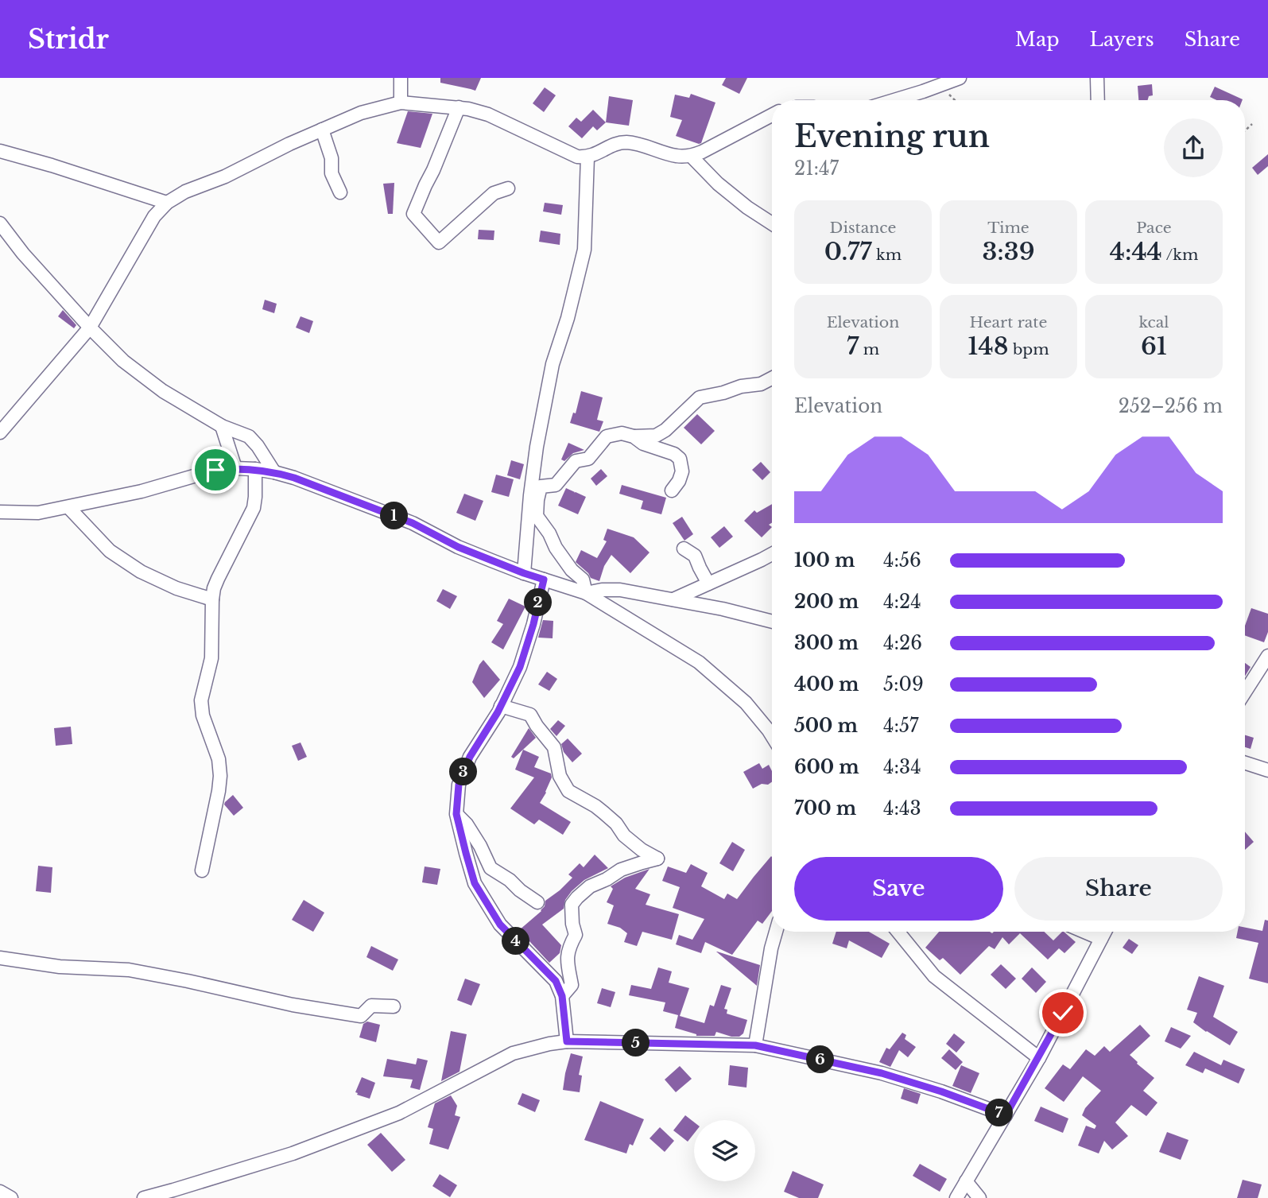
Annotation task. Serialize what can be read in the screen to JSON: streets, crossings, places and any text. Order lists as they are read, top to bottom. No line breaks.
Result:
{"page":{"header":"Stridr","nav":["Map","Layers","Share"],"heading":["Evening run","21:47"],"stats":[["Distance","0.77 km"],["Time","3:39"],["Pace","4:44 /km"],["Elevation","7 m"],["Heart rate","148 bpm"],["kcal","61"]],"chart":["Elevation","252–256 m"],"pins":["1","2","3","4","5","6","7"],"list":[{"name":"100 m","note":"4:56"},{"name":"200 m","note":"4:24"},{"name":"300 m","note":"4:26"},{"name":"400 m","note":"5:09"},{"name":"500 m","note":"4:57"},{"name":"600 m","note":"4:34"},{"name":"700 m","note":"4:43"}],"buttons":["Save","Share"]}}
